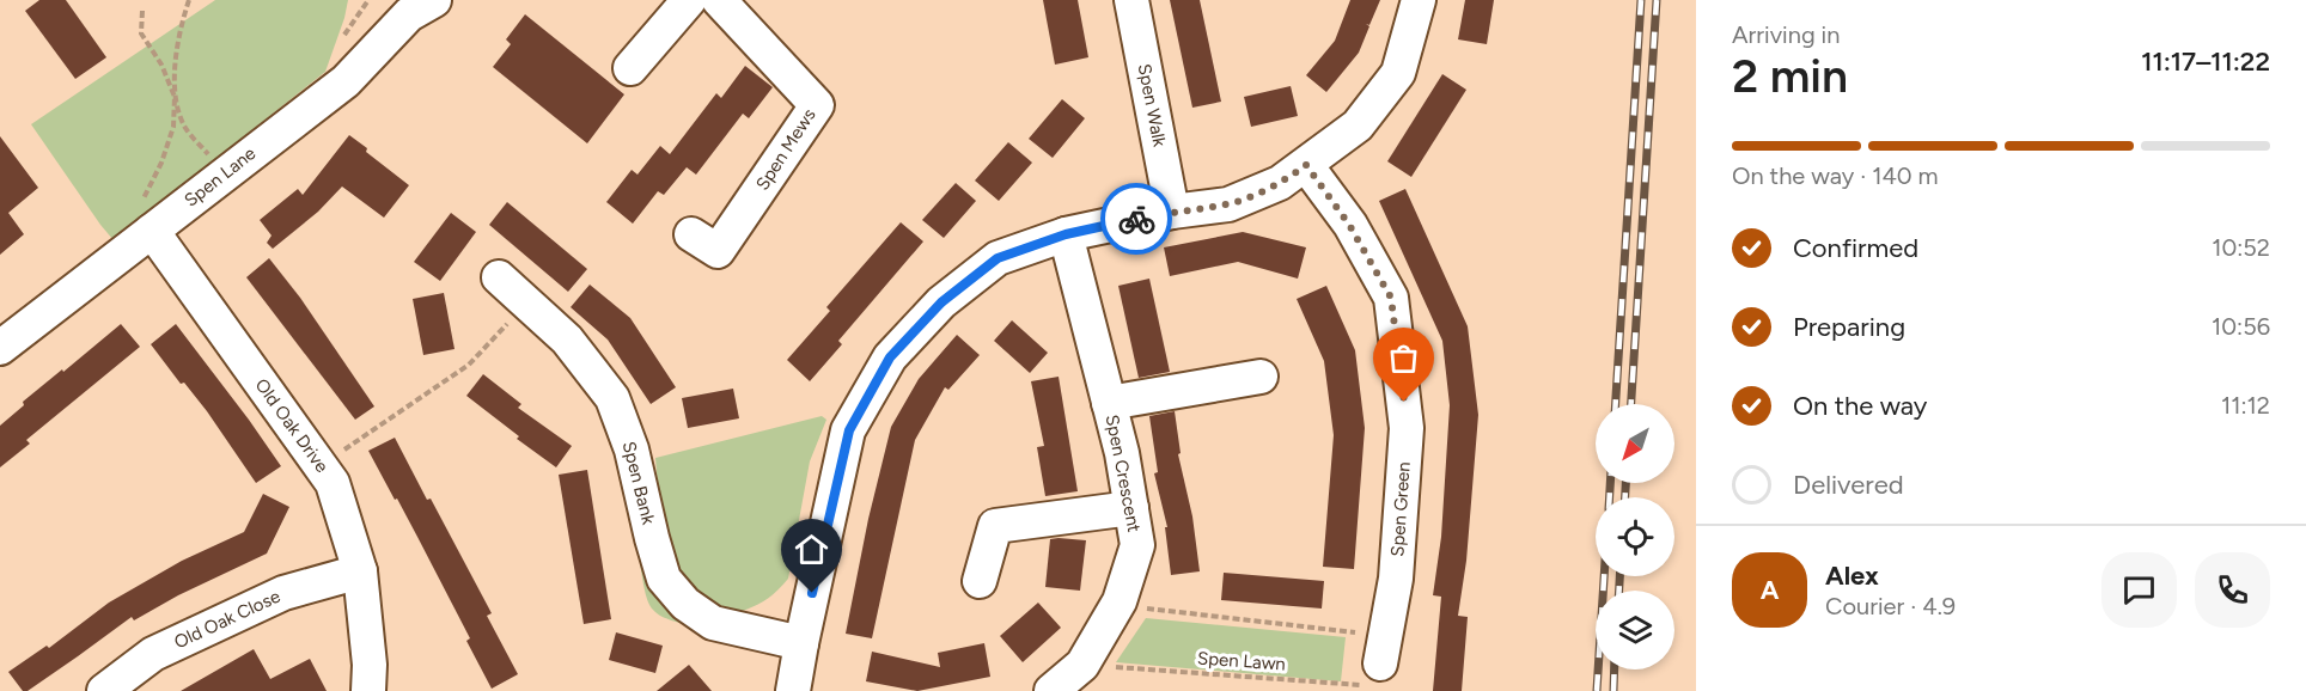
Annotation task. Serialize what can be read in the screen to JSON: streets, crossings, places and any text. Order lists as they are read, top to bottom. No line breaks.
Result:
{"streets":{"street":["Spen Walk","Spen Mews","Spen Lane","Old Oak Drive","Spen Crescent","Spen Bank","Spen Green","Old Oak Close"],"path":["Spen Lawn"]},"crossings":[["Spen Lane","Old Oak Drive"],["Old Oak Drive","Old Oak Close"],["Spen Crescent","Spen Lawn"],["Spen Green","Spen Lawn"]],"north":"bottom left","page":{"heading":["2 min","Arriving in","11:17–11:22"],"panel":["Alex","Courier · 4.9"],"bar":"On the way · 140 m","list":[["Confirmed","10:52"],["Preparing","10:56"],["On the way","11:12"],"Delivered"],"round":"A"}}
